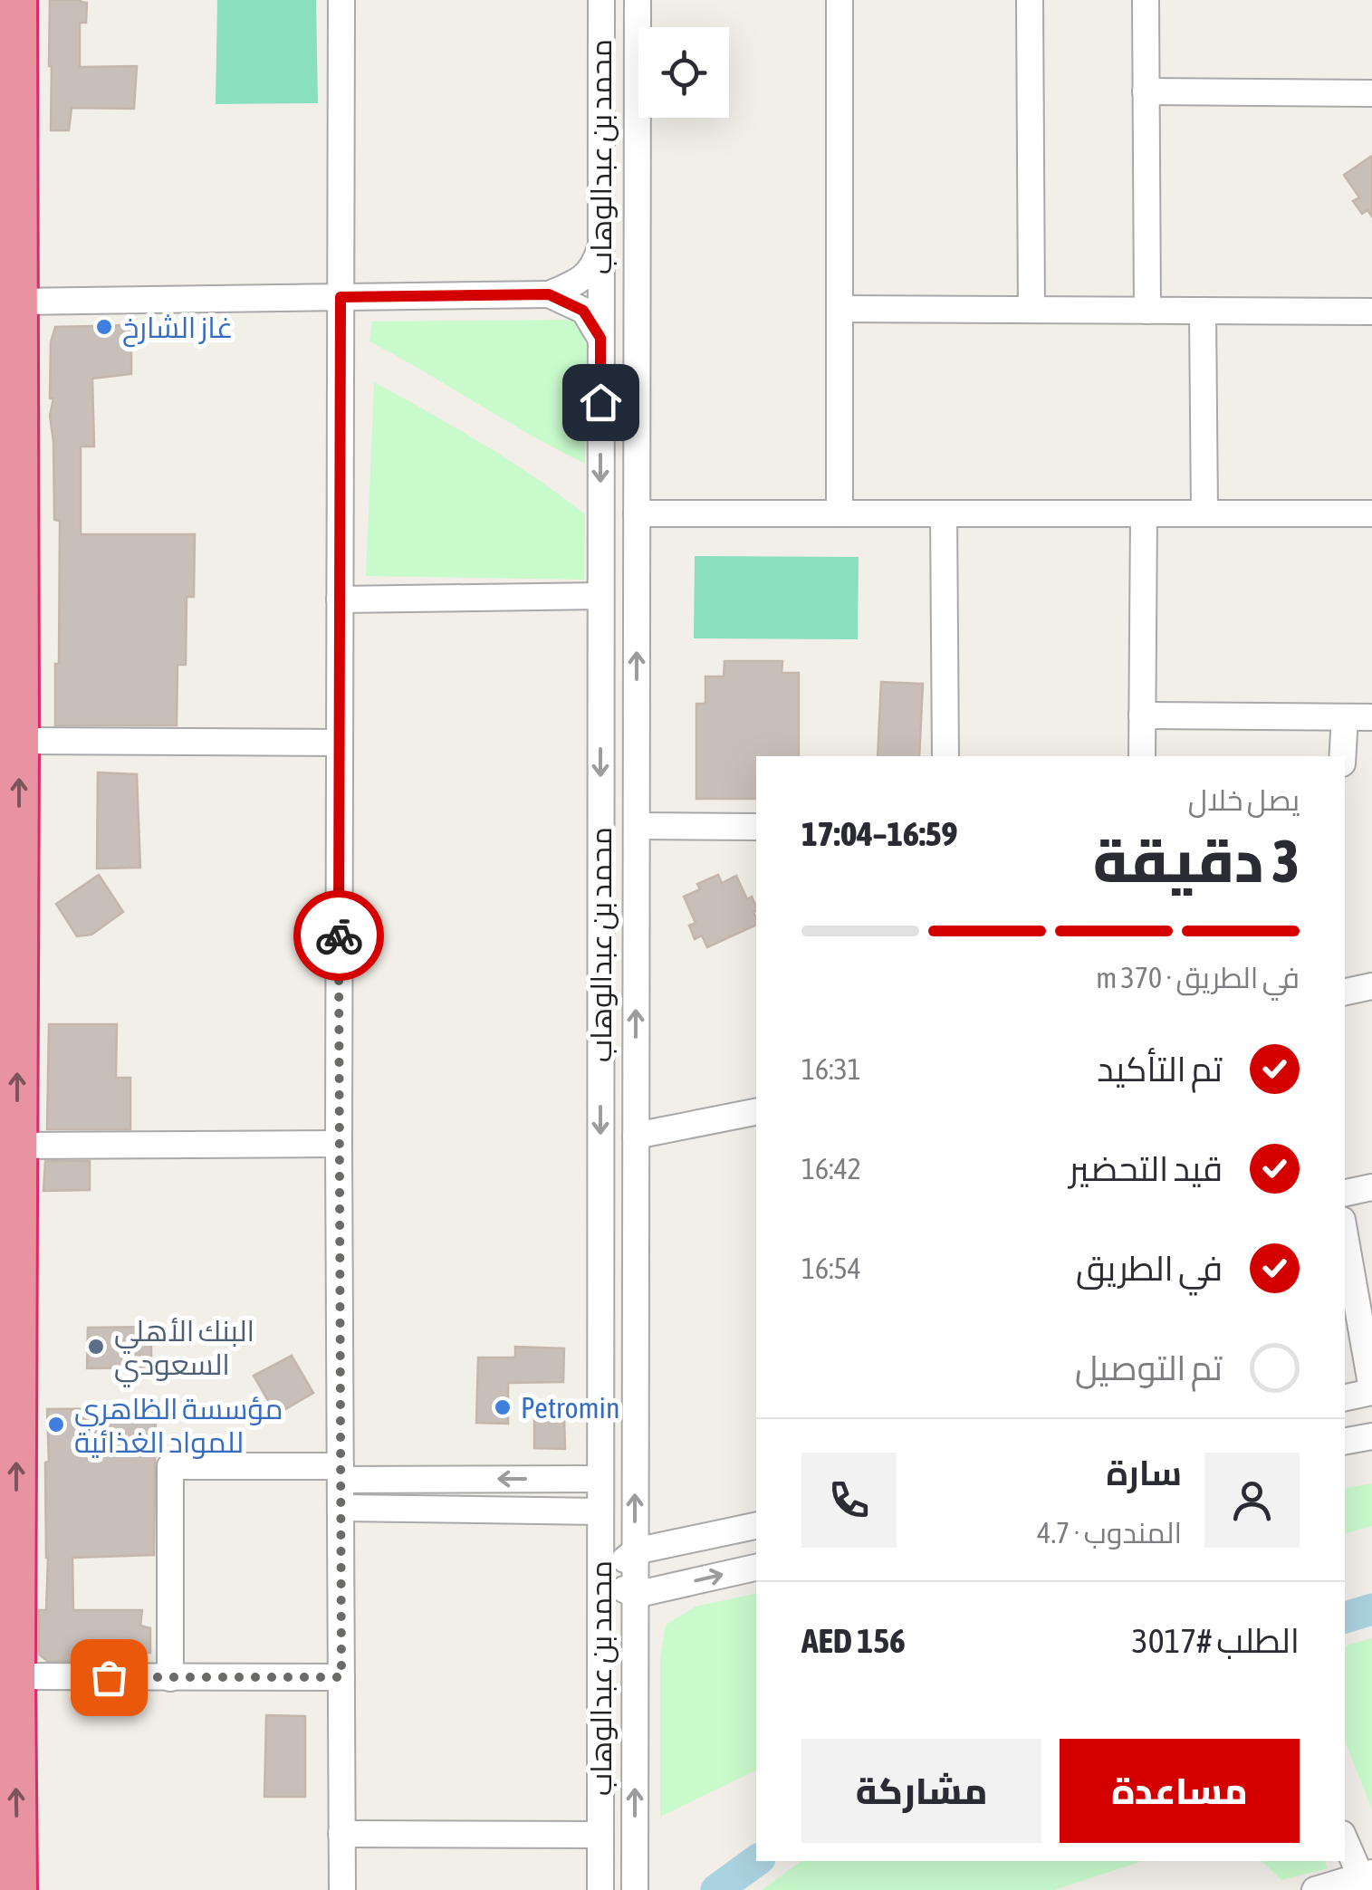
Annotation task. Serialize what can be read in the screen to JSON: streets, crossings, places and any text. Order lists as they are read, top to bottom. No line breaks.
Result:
{"streets":{"street":["محمد بن عبدالوهاب"]},"places":["غاز الشارخ","البنك الأهلي السعودي","Petromin","مؤسسة الظاهري للمواد الغذائية"],"page":{"heading":["3 دقيقة","يصل خلال","16:59–17:04"],"panel":["سارة","المندوب · 4.7","الطلب #3017","AED 156"],"bar":"في الطريق · 370 m","list":[["تم التأكيد","16:31"],["قيد التحضير","16:42"],["في الطريق","16:54"],"تم التوصيل"],"buttons":["مساعدة","مشاركة"]}}
